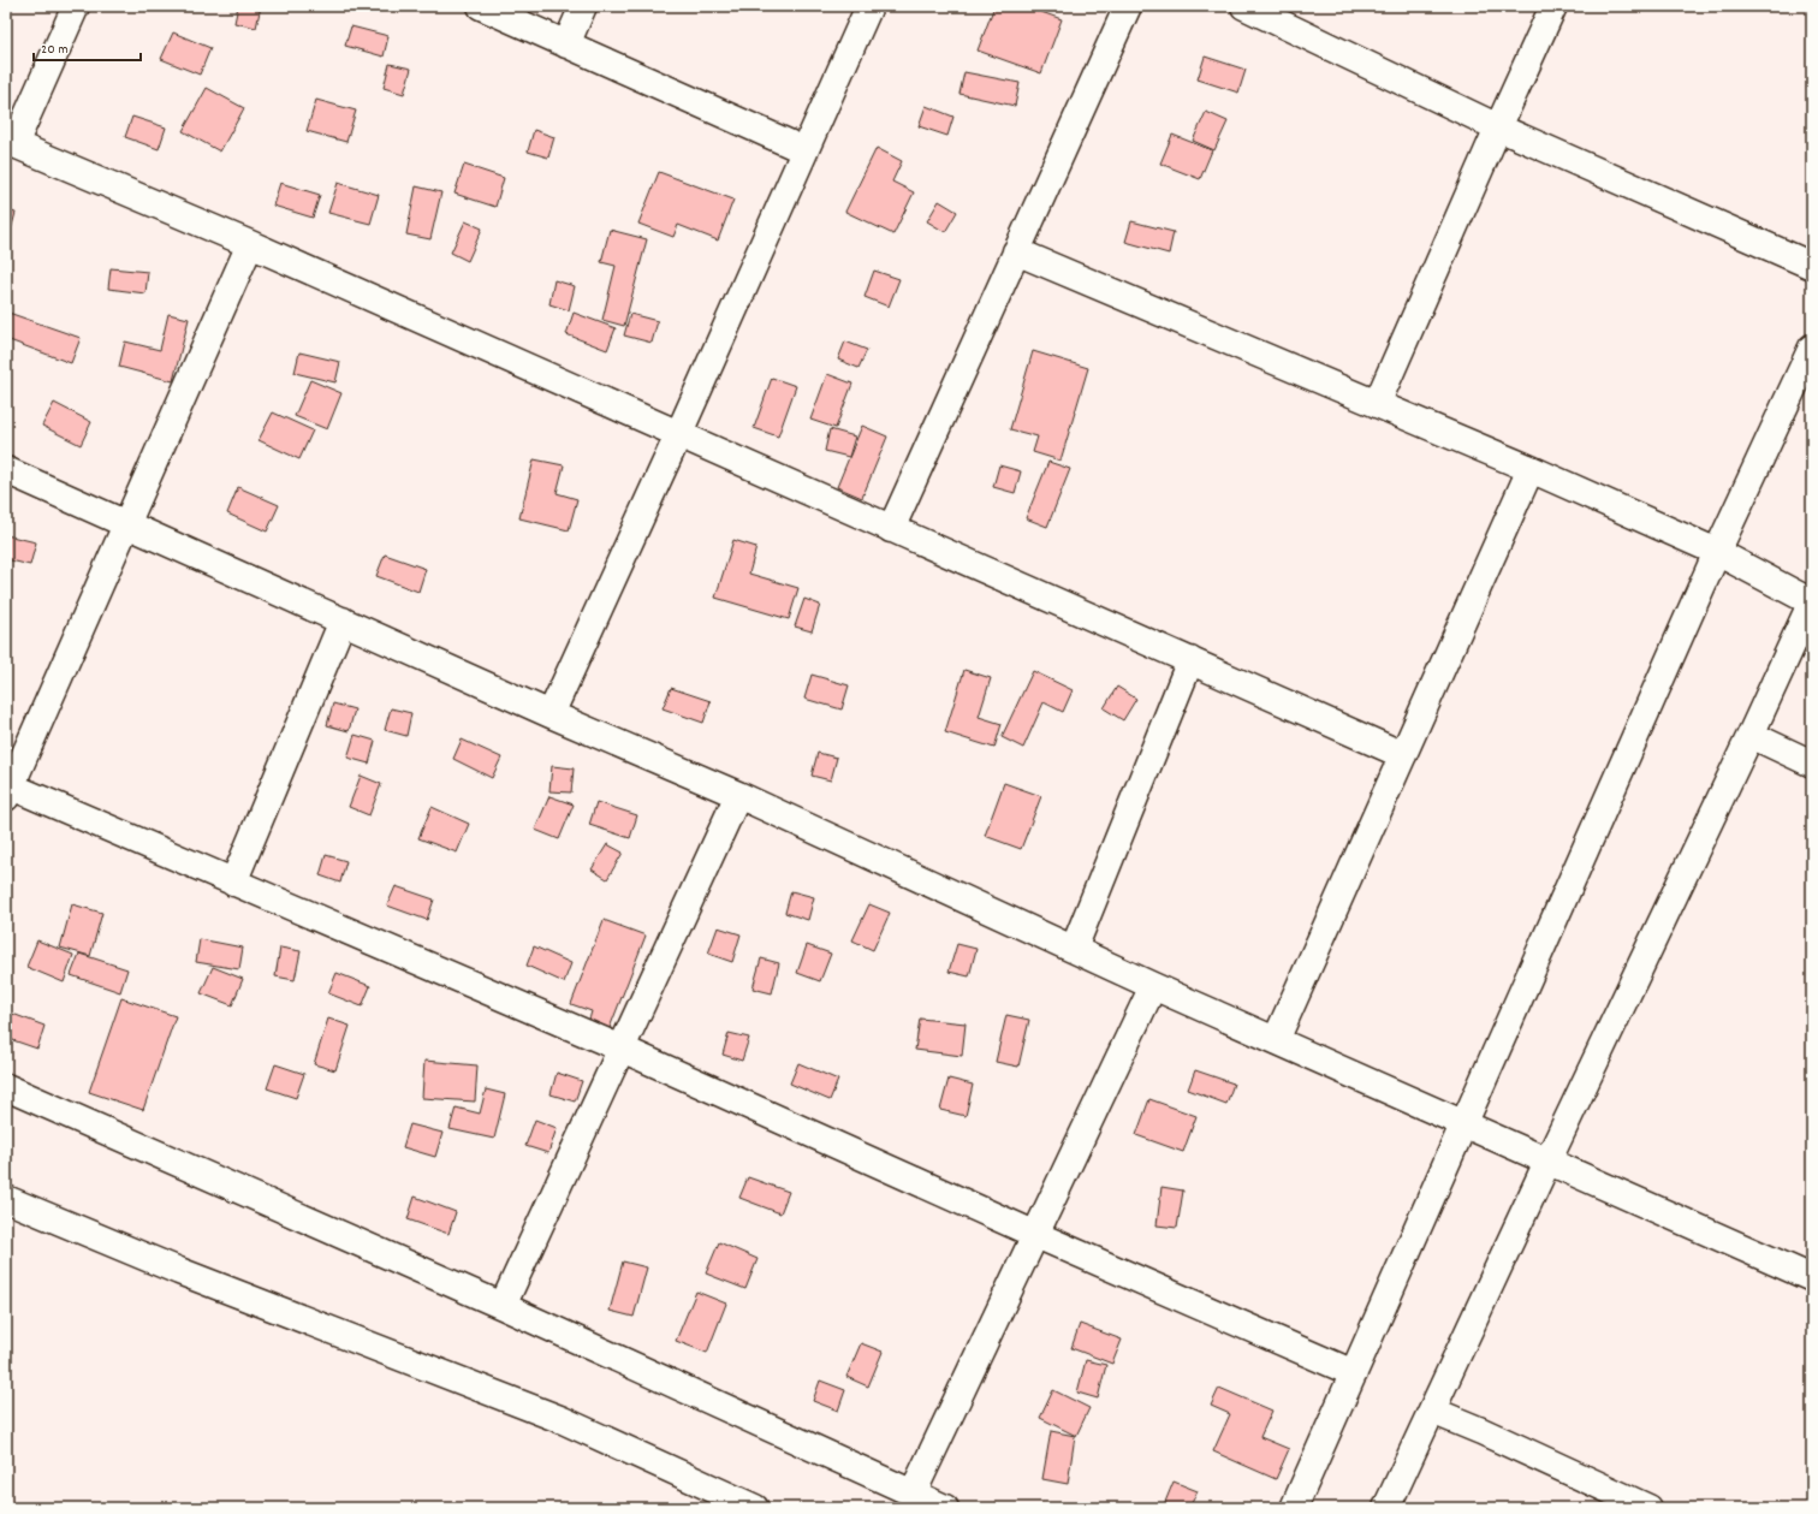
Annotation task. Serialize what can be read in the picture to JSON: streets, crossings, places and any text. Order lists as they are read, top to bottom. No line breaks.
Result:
{"scale_bar":"20 m"}
